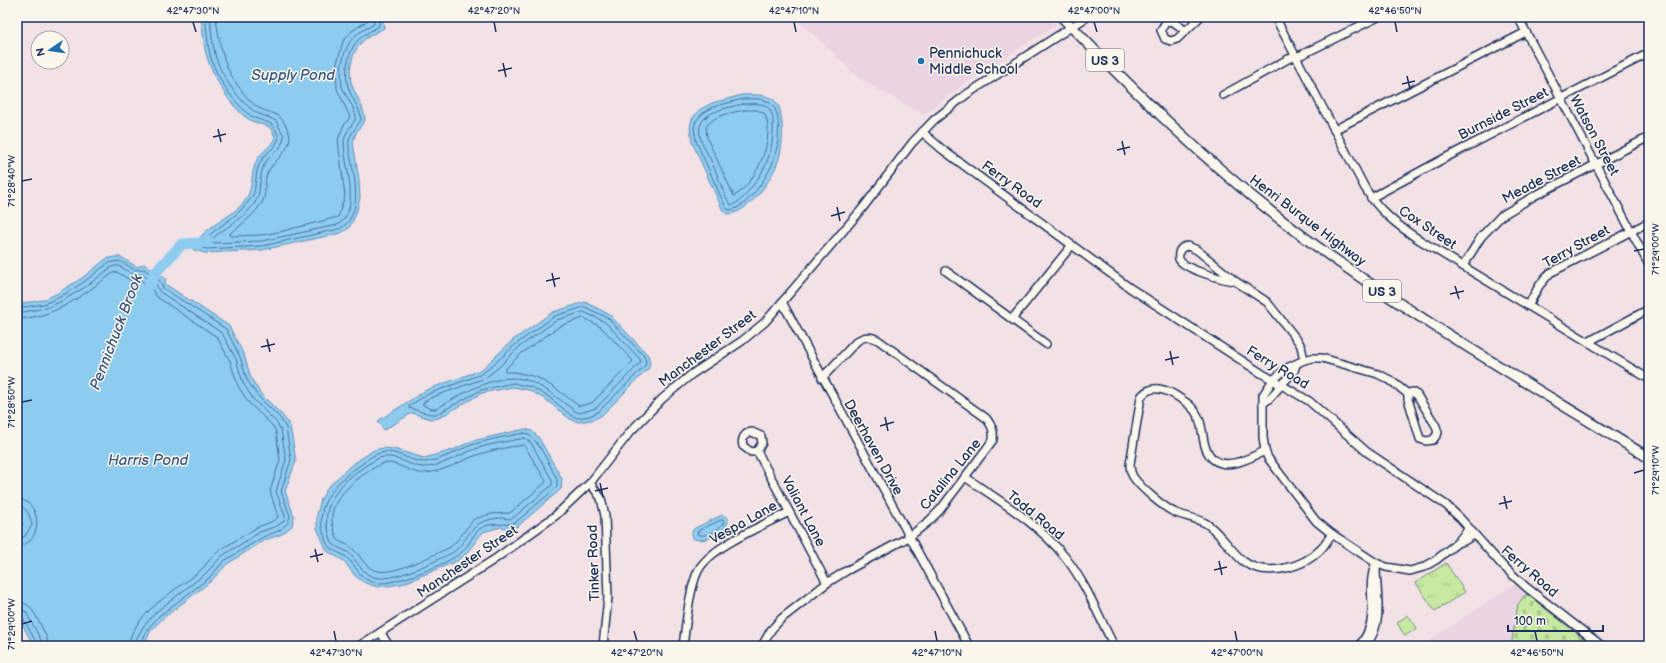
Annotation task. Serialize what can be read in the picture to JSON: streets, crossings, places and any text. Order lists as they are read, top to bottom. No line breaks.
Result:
{"streets":{"main road":["US 3","Henri Burque Highway"],"street":["Burnside Street","Watson Street","Meade Street","Ferry Road","Cox Street","Terry Street","Manchester Street","Deerhaven Drive","Catalina Lane","Valiant Lane","Todd Road","Vespa Lane","Tinker Road"]},"crossings":[["Burnside Street","Watson Street"],["Burnside Street","Cox Street"],["Watson Street","Meade Street"],["Watson Street","Terry Street"],["Meade Street","Cox Street"],["Ferry Road","Manchester Street"],["Henri Burque Highway","Manchester Street"],["Cox Street","Terry Street"],["Manchester Street","Deerhaven Drive"],["Manchester Street","Tinker Road"],["Deerhaven Drive","Catalina Lane"],["Catalina Lane","Valiant Lane"],["Catalina Lane","Todd Road"],["Valiant Lane","Vespa Lane"]],"water":["Supply Pond","Pennichuck Brook","Harris Pond"],"places":["Pennichuck Middle School"],"scale_bar":"100 m","north":"left","coordinates":["42°47'30\"N","42°47'20\"N","42°47'10\"N","42°47'00\"N","42°46'50\"N","71°28'40\"W","71°29'00\"W","71°28'50\"W","71°29'10\"W"]}
